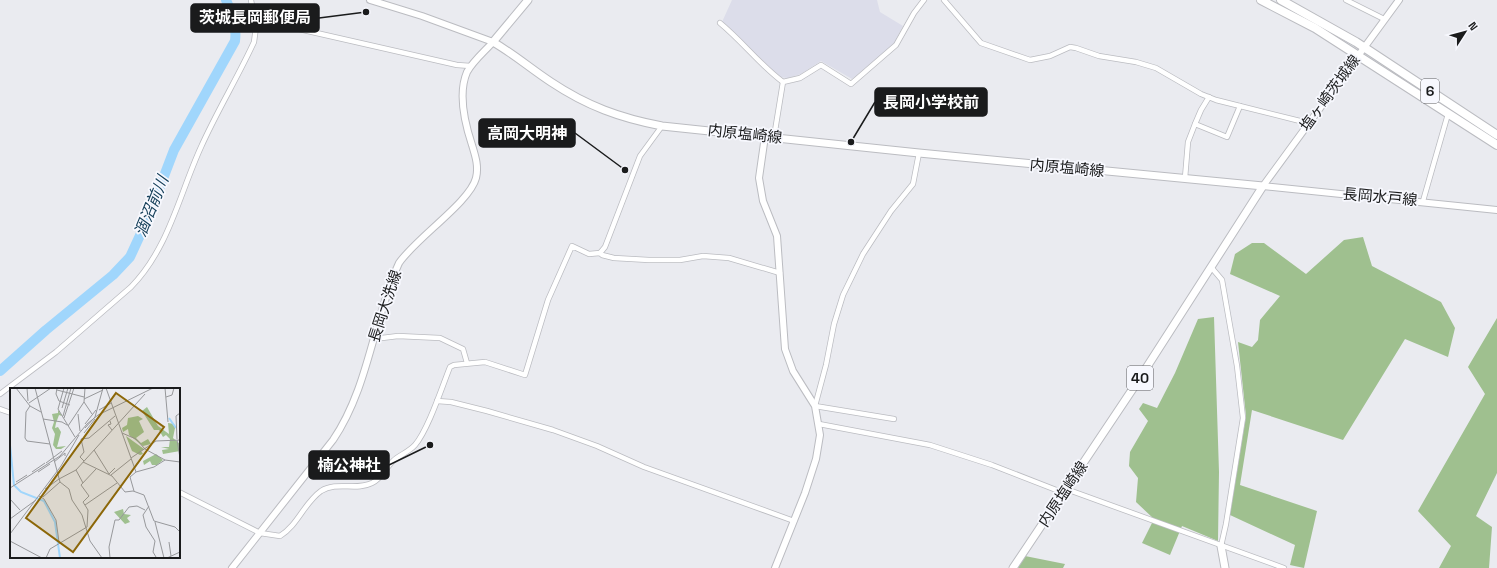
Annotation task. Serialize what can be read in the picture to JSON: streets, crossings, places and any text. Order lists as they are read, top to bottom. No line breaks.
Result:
{"streets":{"highway":["6"],"main road":["塩ヶ崎茨城線","内原塩崎線","長岡水戸線","長岡大洗線","40"]},"crossings":[["6","塩ヶ崎茨城線"],["塩ヶ崎茨城線","内原塩崎線"],["塩ヶ崎茨城線","長岡水戸線"],["内原塩崎線","長岡水戸線"],["内原塩崎線","長岡大洗線"]],"water":["涸沼前川"],"places":["茨城長岡郵便局","長岡小学校前","高岡大明神","楠公神社"],"north":"top right"}
